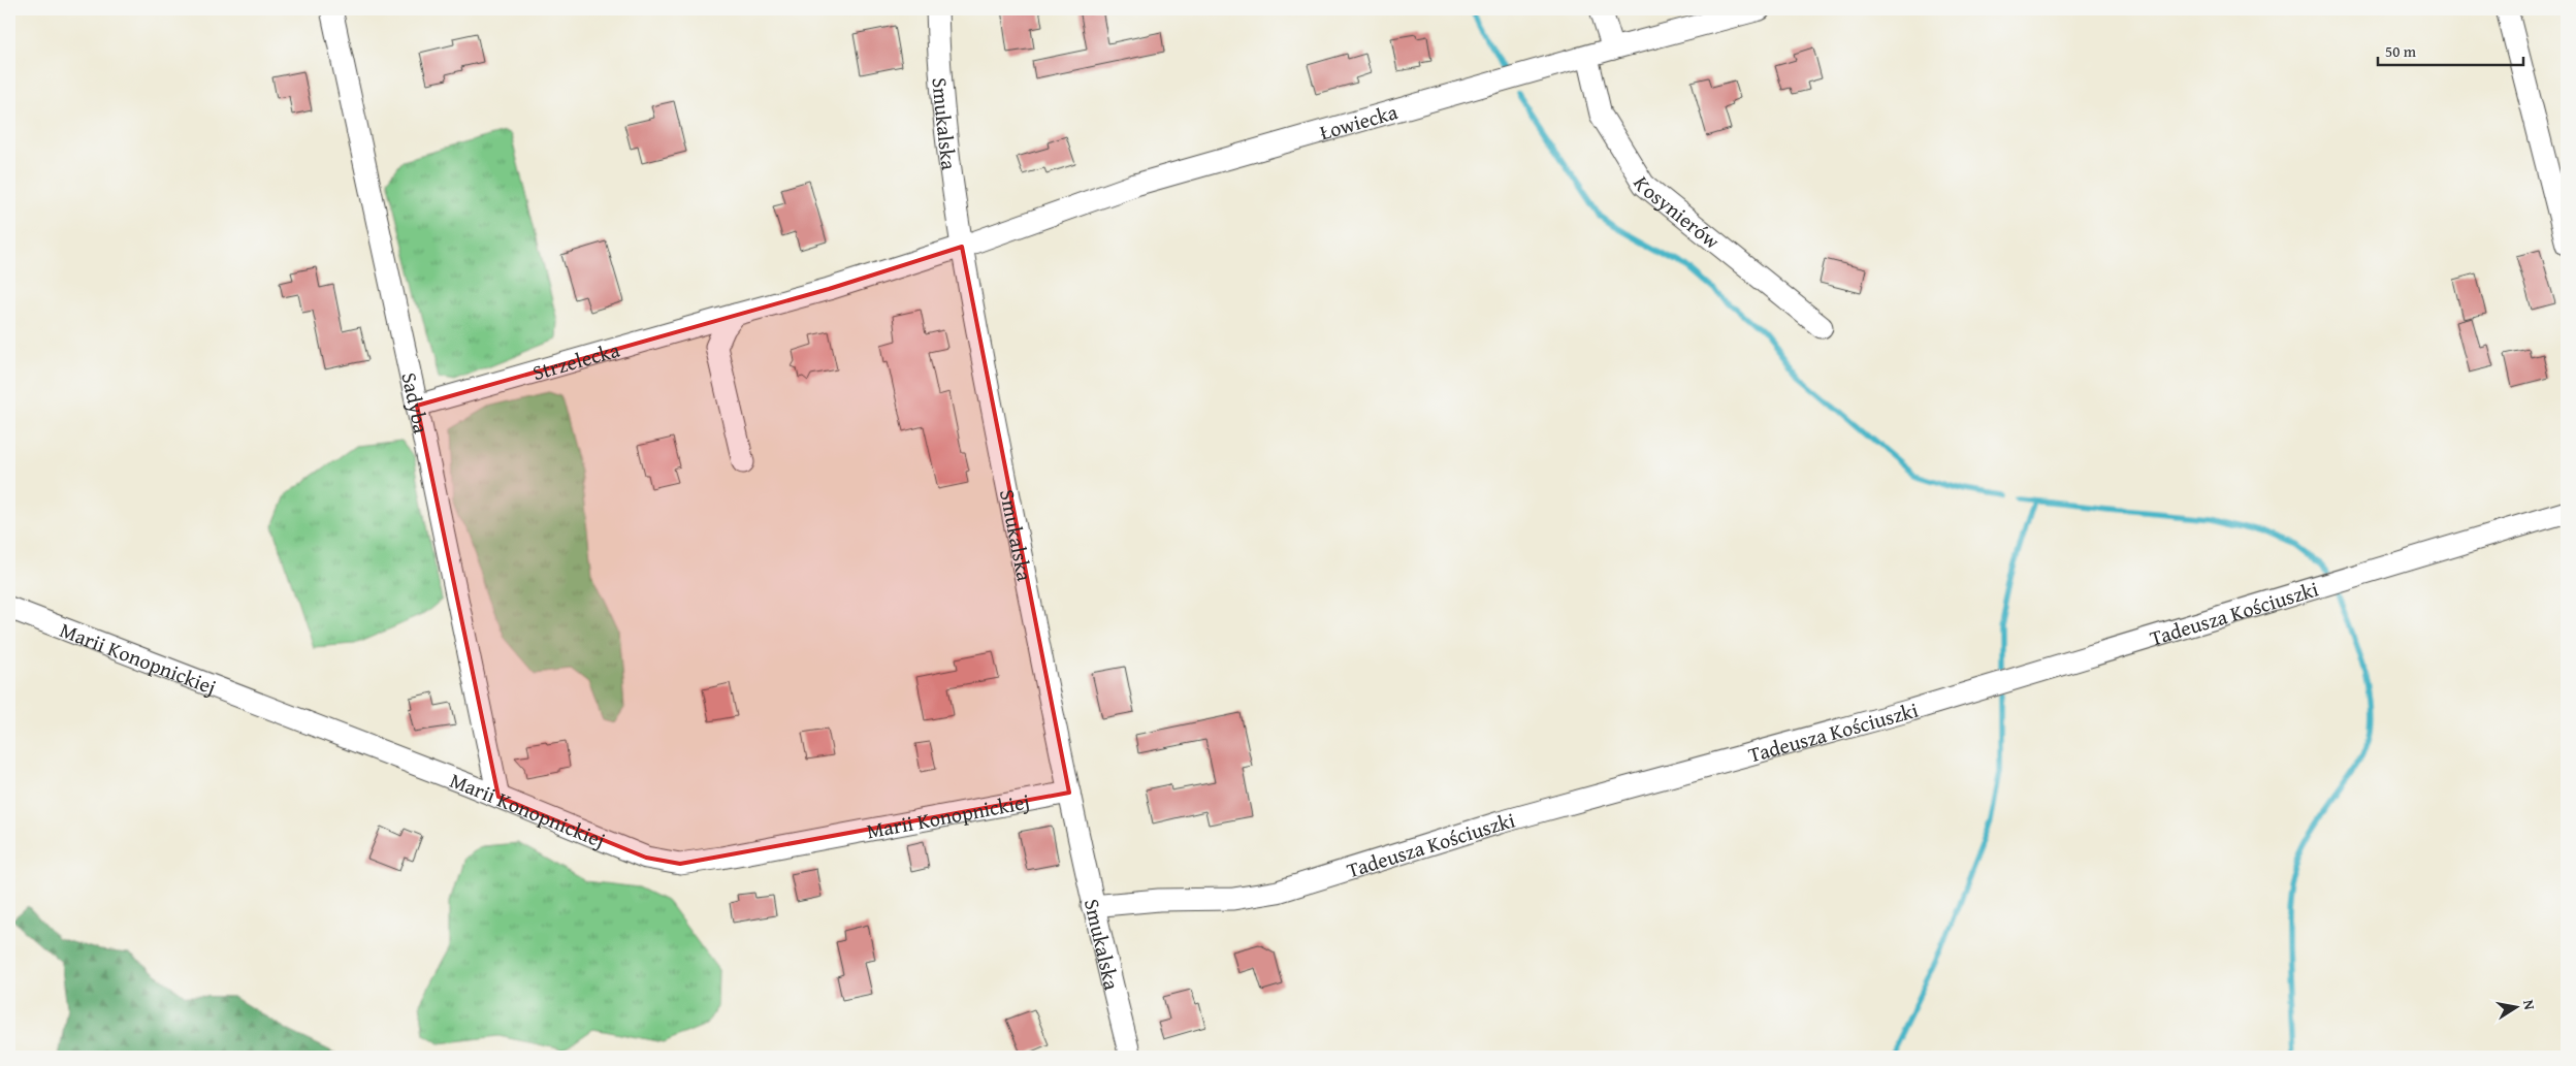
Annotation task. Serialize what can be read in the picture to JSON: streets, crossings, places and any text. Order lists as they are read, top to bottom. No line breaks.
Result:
{"streets":{"street":["Łowiecka","Smukalska","Kosynierów","Strzelecka","Sadyba","Tadeusza Kościuszki","Marii Konopnickiej"]},"crossings":[["Łowiecka","Smukalska"],["Łowiecka","Kosynierów"],["Łowiecka","Strzelecka"],["Smukalska","Strzelecka"],["Smukalska","Tadeusza Kościuszki"],["Smukalska","Marii Konopnickiej"],["Strzelecka","Sadyba"],["Sadyba","Marii Konopnickiej"]],"scale_bar":"50 m","north":"right"}
